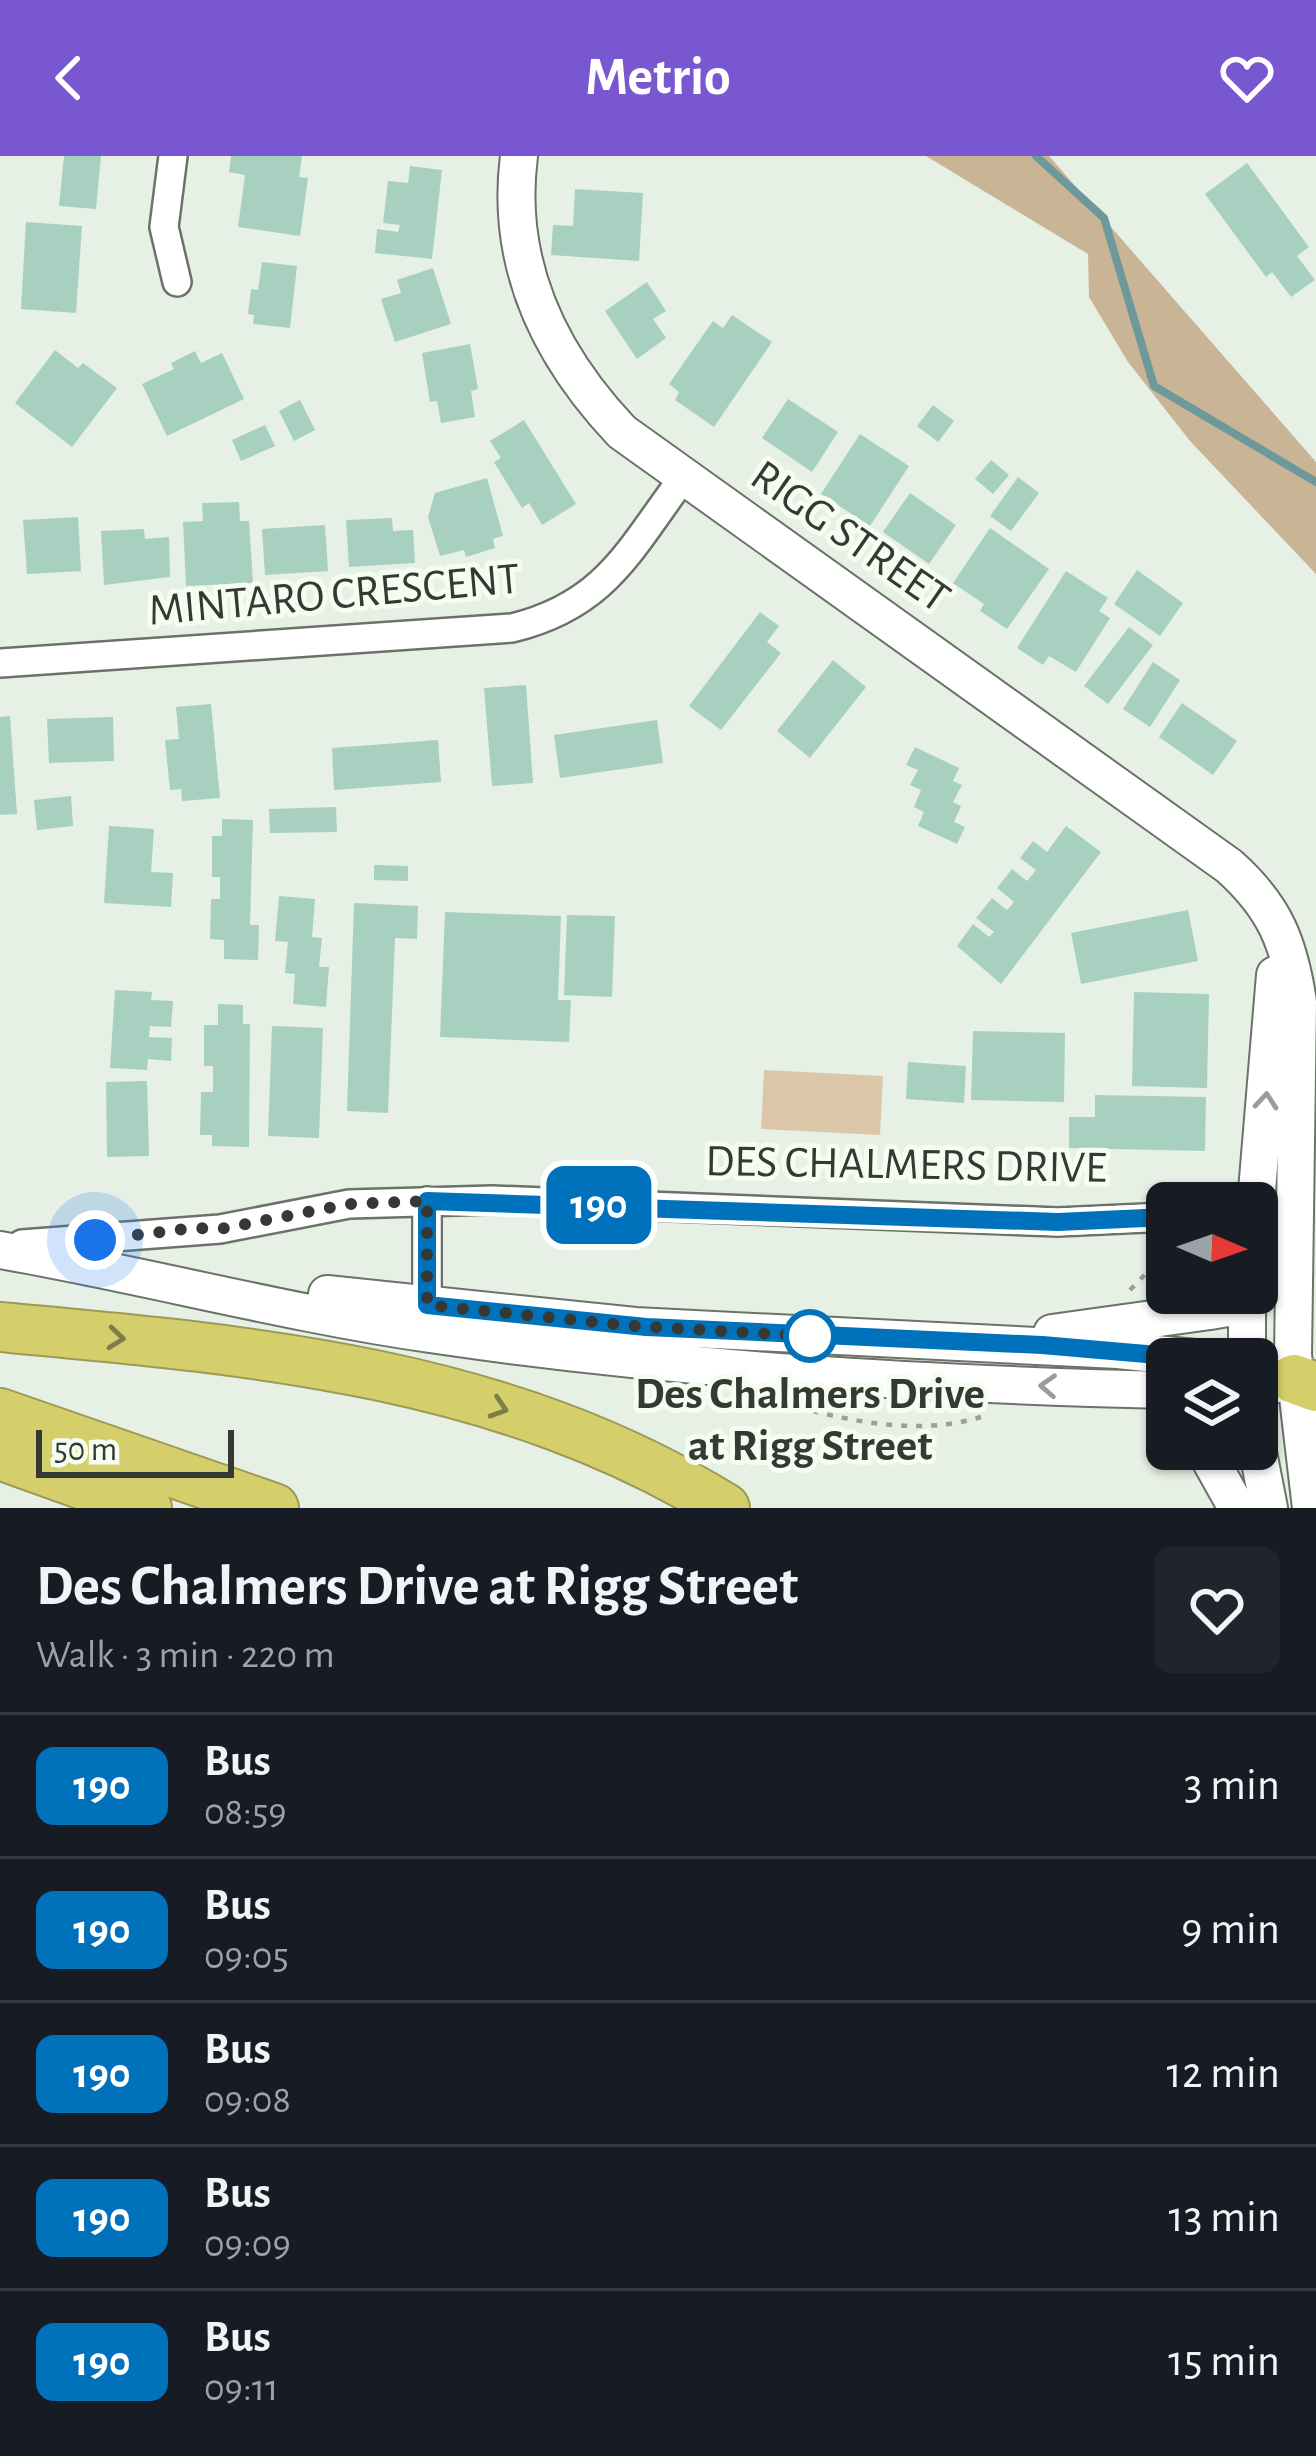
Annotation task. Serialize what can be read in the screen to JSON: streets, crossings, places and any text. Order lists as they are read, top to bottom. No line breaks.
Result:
{"streets":{"main road":["RIGG STREET","DES CHALMERS DRIVE"],"street":["MINTARO CRESCENT"]},"crossings":[["RIGG STREET","MINTARO CRESCENT"]],"places":["Des Chalmers Drive at Rigg Street"],"lines":["bus line 190"],"scale_bar":"50 m","north":"right","page":{"header":"Metrio","on_map":"190","scale":"50 m","heading":["Des Chalmers Drive at Rigg Street","Walk · 3 min · 220 m"],"list":[{"mark":"190","name":"Bus","note":"08:59","value":"3 min"},{"mark":"190","name":"Bus","note":"09:05","value":"9 min"},{"mark":"190","name":"Bus","note":"09:08","value":"12 min"},{"mark":"190","name":"Bus","note":"09:09","value":"13 min"},{"mark":"190","name":"Bus","note":"09:11","value":"15 min"}]}}
